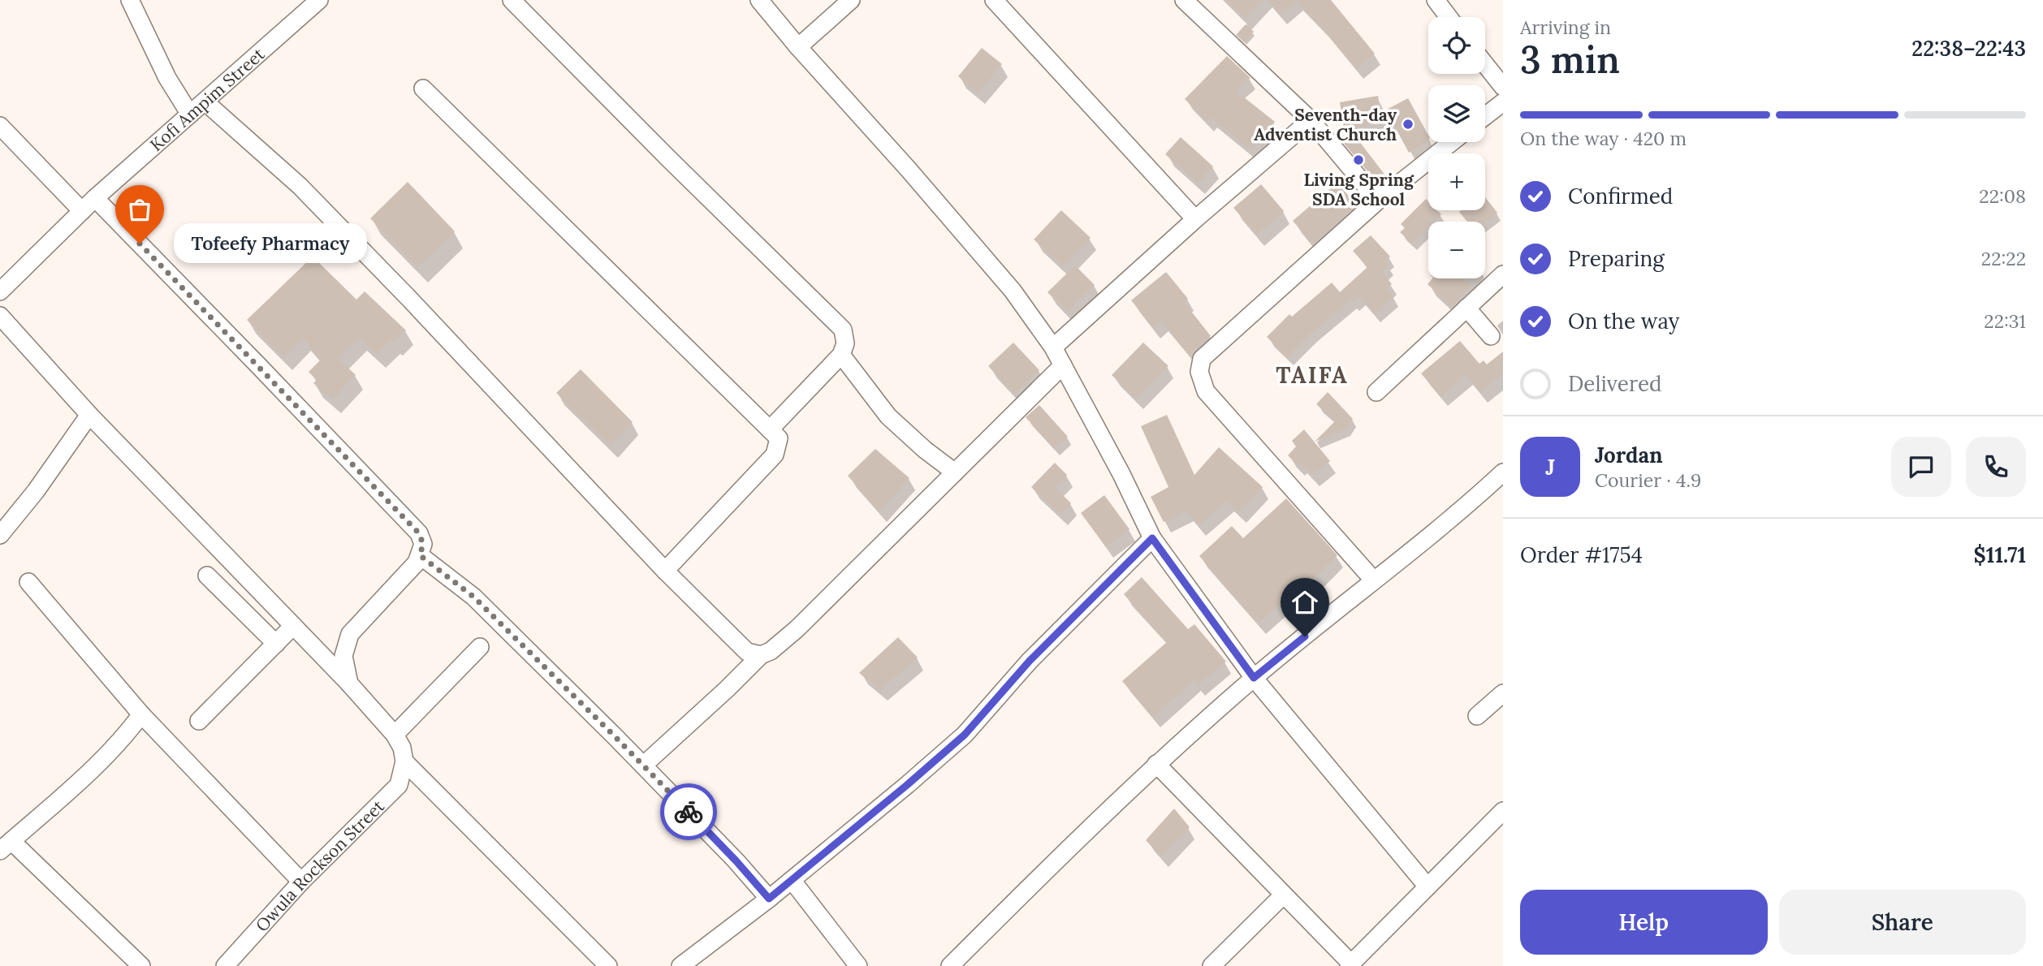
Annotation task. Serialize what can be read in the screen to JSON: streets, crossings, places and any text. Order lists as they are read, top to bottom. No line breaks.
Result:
{"streets":{"street":["Kofi Ampim Street","Owula Rockson Street"]},"districts":["TAIFA"],"places":["Seventh-day Adventist Church","Living Spring SDA School","Tofeefy Pharmacy"],"page":{"heading":["3 min","Arriving in","22:38–22:43"],"panel":["Jordan","Courier · 4.9","Order #1754","$11.71"],"map_buttons":["+","−"],"bar":"On the way · 420 m","list":[["Confirmed","22:08"],["Preparing","22:22"],["On the way","22:31"],"Delivered"],"bubble":"Tofeefy Pharmacy","round":"J","buttons":["Help","Share"]}}
